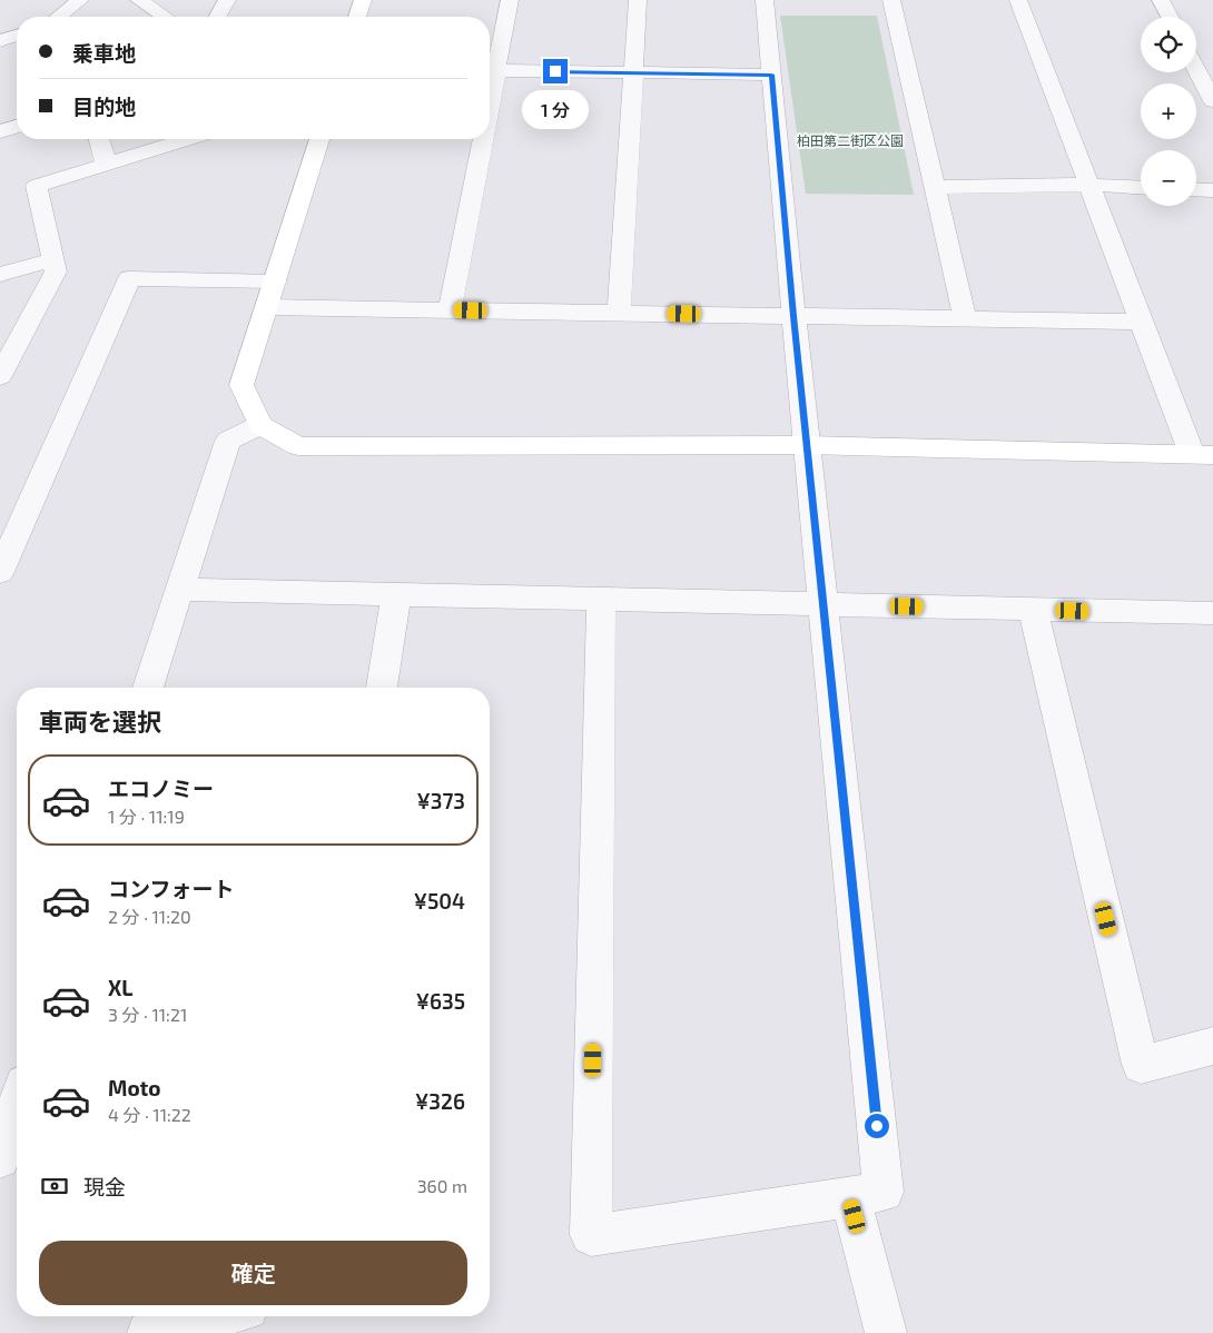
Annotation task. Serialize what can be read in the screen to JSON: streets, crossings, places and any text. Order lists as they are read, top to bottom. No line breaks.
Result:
{"parks":["柏田第二街区公園"],"page":{"map_buttons":["+","−"],"banner":["乗車地","目的地"],"bubble":"1 分","heading":"車両を選択","list":[{"name":"エコノミー","note":"1 分 · 11:19","value":"¥373"},{"name":"コンフォート","note":"2 分 · 11:20","value":"¥504"},{"name":"XL","note":"3 分 · 11:21","value":"¥635"},{"name":"Moto","note":"4 分 · 11:22","value":"¥326"}],"pay":["現金","360 m"],"buttons":"確定"}}
